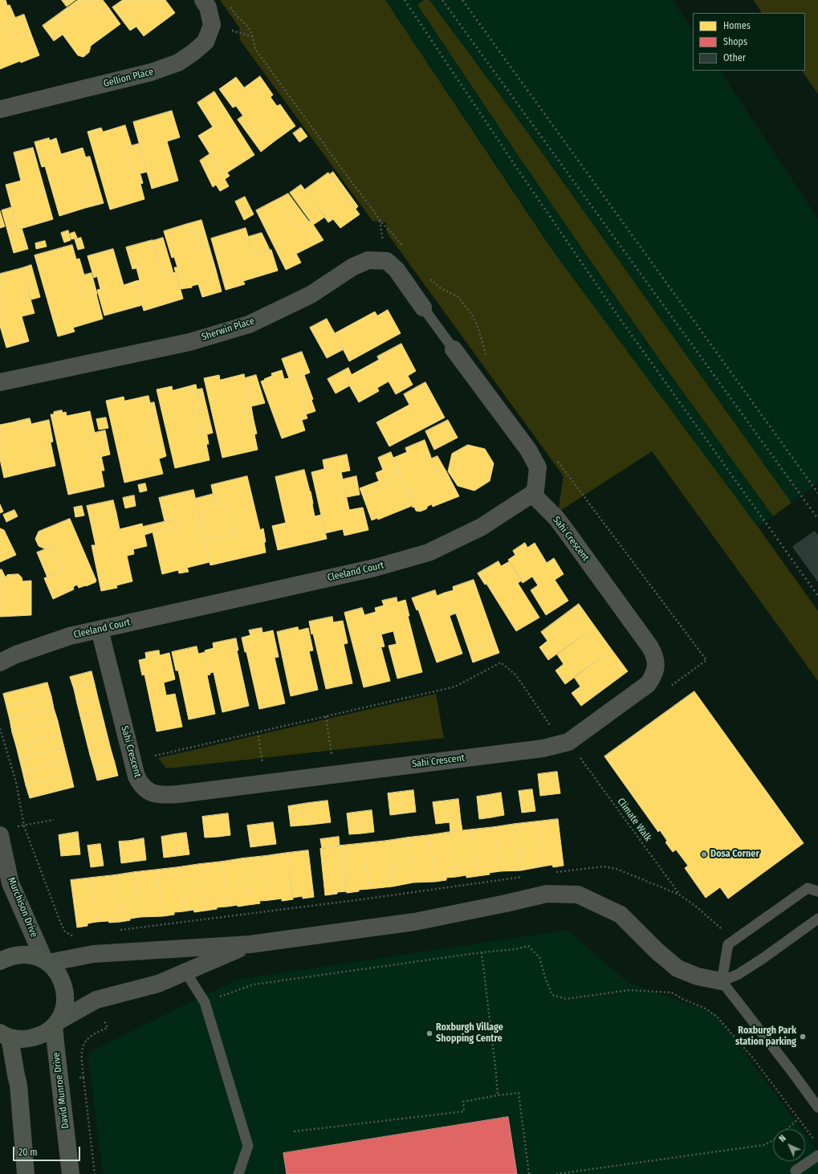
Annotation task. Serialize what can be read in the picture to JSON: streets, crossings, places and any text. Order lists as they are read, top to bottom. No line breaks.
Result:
{"streets":{"street":["Gellion Place","Sherwin Place","Sahi Crescent","Cleeland Court","Murchison Drive","David Munroe Drive"],"path":["Climate Walk"]},"crossings":[["Sahi Crescent","Cleeland Court"]],"places":["Dosa Corner","Roxburgh Village Shopping Centre","Roxburgh Park station parking"],"legend":["Homes","Shops","Other"],"scale_bar":"20 m","north":"top left"}
